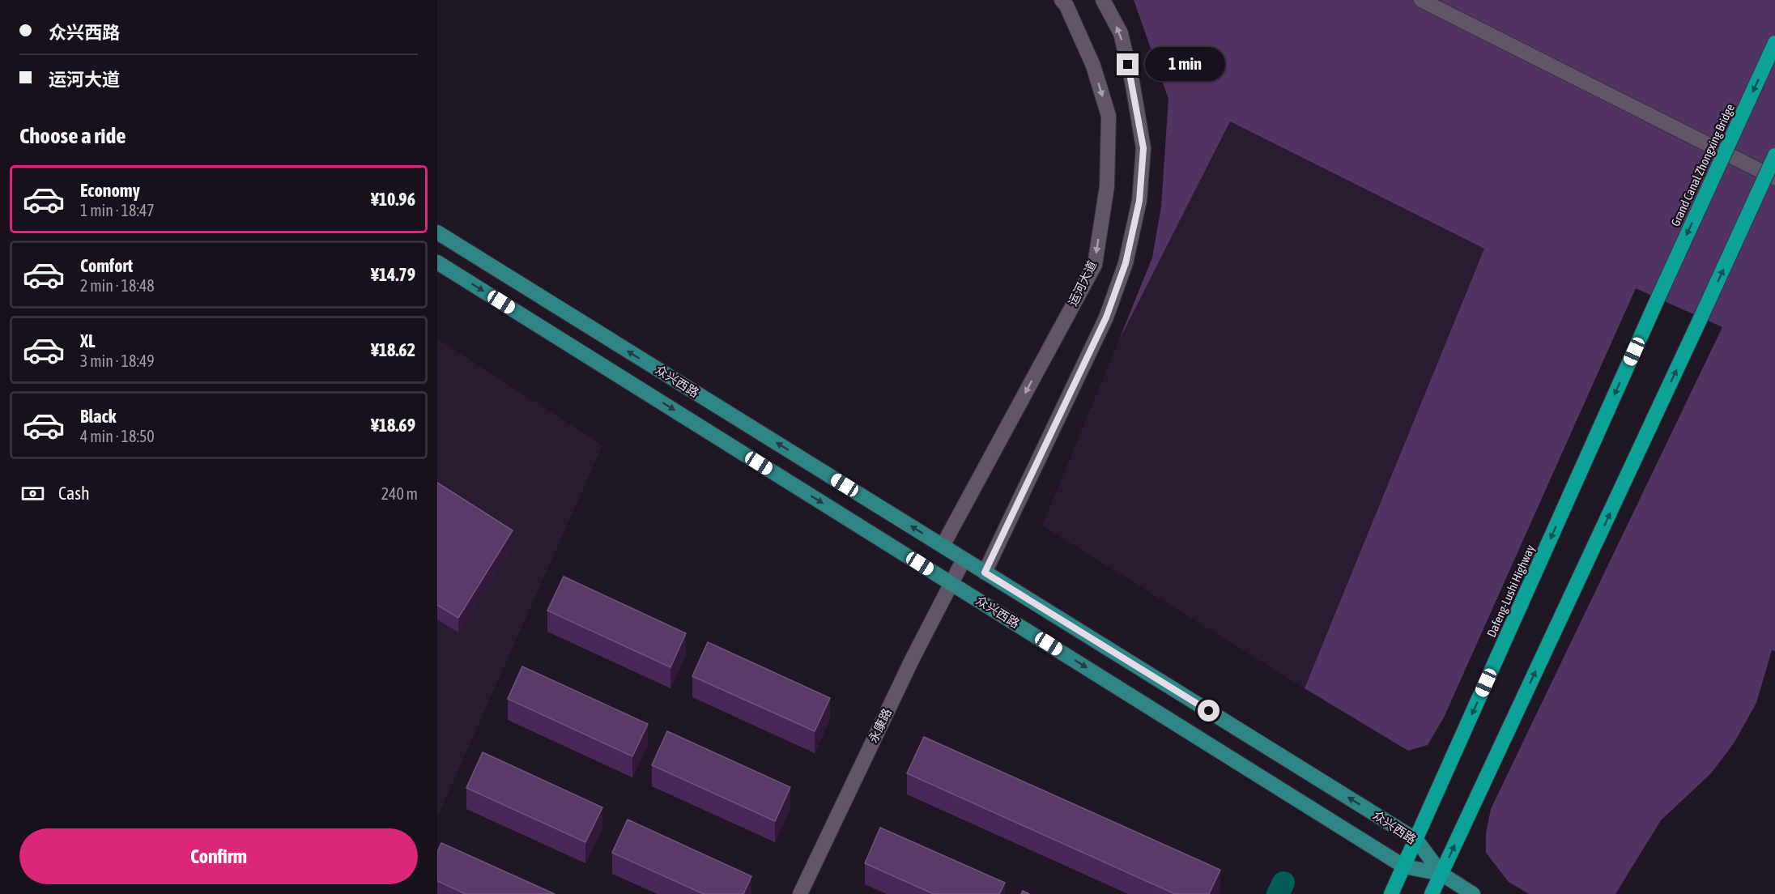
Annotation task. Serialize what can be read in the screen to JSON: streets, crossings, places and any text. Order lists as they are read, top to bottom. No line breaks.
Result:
{"streets":{"highway":["Grand Canal Zhongxing Bridge","Dafeng-Lushi Highway"],"main road":["众兴西路"],"street":["运河大道","永康路"]},"crossings":[["Grand Canal Zhongxing Bridge","Dafeng-Lushi Highway"],["运河大道","众兴西路"],["众兴西路","Dafeng-Lushi Highway"],["众兴西路","永康路"]],"page":{"banner":["众兴西路","运河大道"],"bubble":"1 min","heading":"Choose a ride","list":[{"name":"Economy","note":"1 min · 18:47","value":"¥10.96"},{"name":"Comfort","note":"2 min · 18:48","value":"¥14.79"},{"name":"XL","note":"3 min · 18:49","value":"¥18.62"},{"name":"Black","note":"4 min · 18:50","value":"¥18.69"}],"pay":["Cash","240 m"],"buttons":"Confirm"}}
